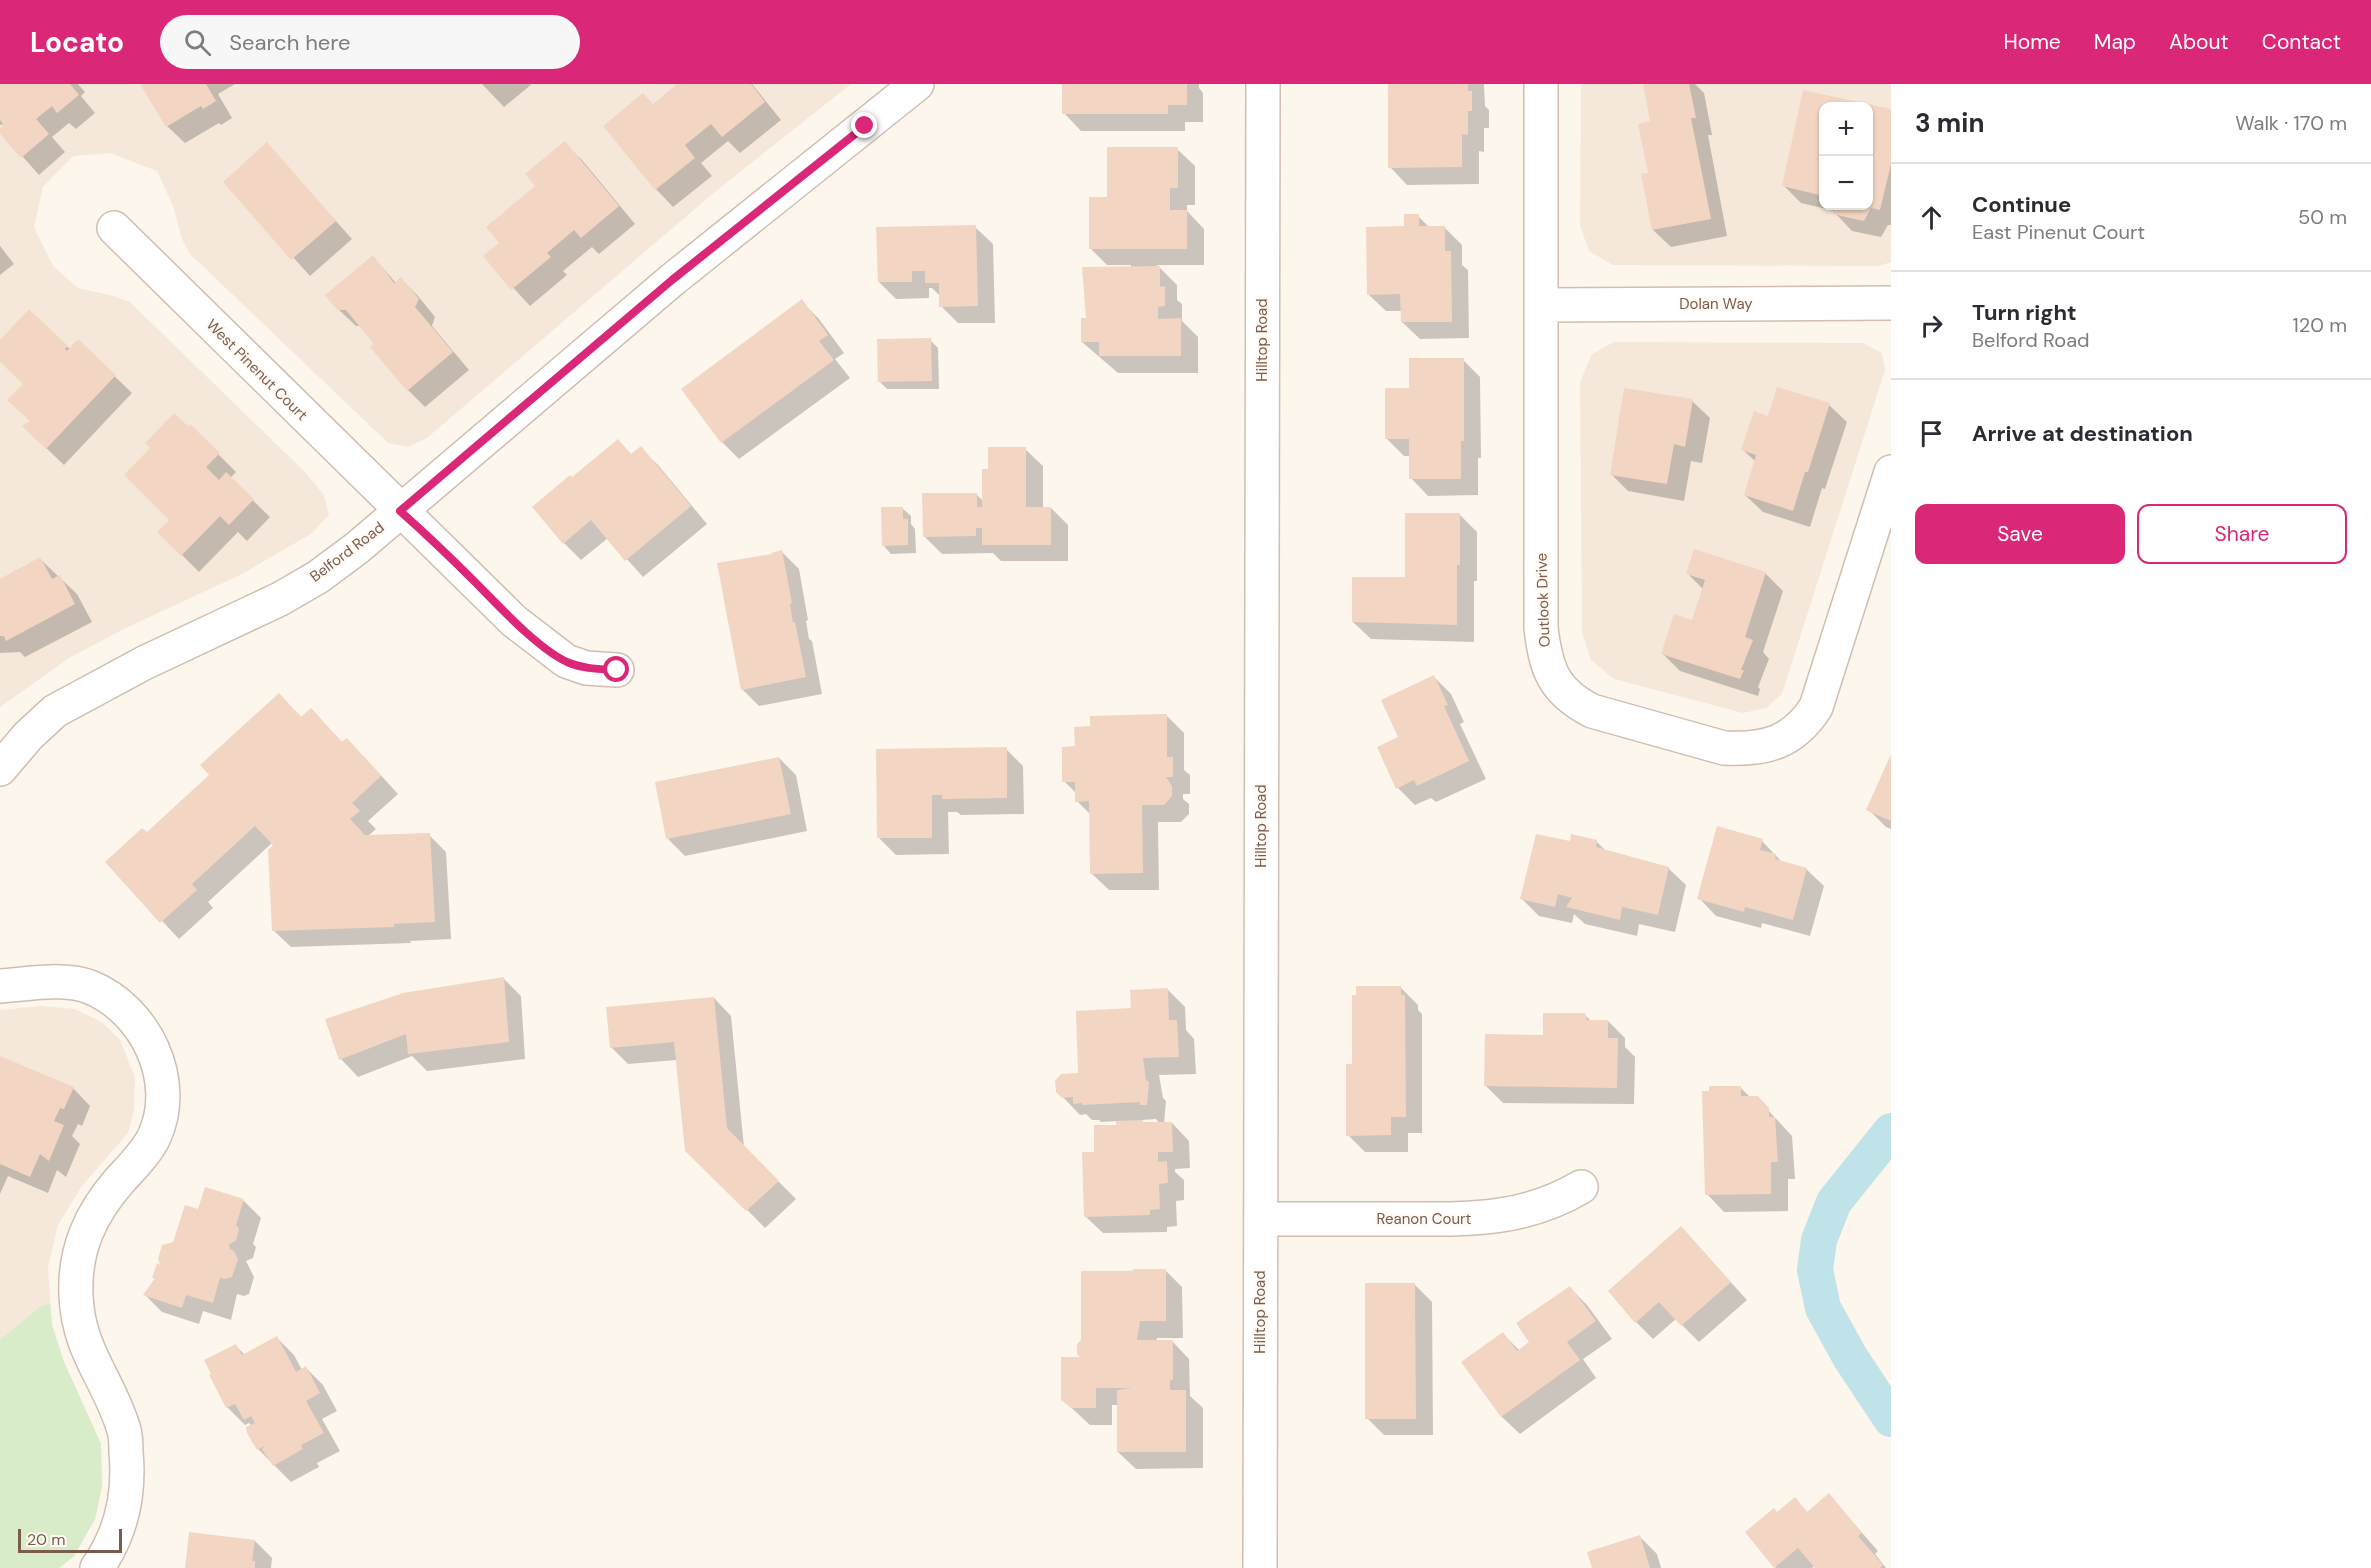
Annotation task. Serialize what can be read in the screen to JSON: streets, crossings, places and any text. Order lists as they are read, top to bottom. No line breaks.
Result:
{"streets":{"street":["Dolan Way","Hilltop Road","West Pinenut Court","Belford Road","Outlook Drive","Reanon Court"]},"crossings":[["Dolan Way","Outlook Drive"],["Hilltop Road","Reanon Court"],["West Pinenut Court","Belford Road"]],"scale_bar":"20 m","page":{"header":"Locato","search":"Search here","nav":["Home","Map","About","Contact"],"heading":["3 min","Walk · 170 m"],"map_buttons":["+","−"],"list":[["Continue","East Pinenut Court","50 m"],["Turn right","Belford Road","120 m"],"Arrive at destination"],"buttons":["Save","Share"],"scale":"20 m"}}
